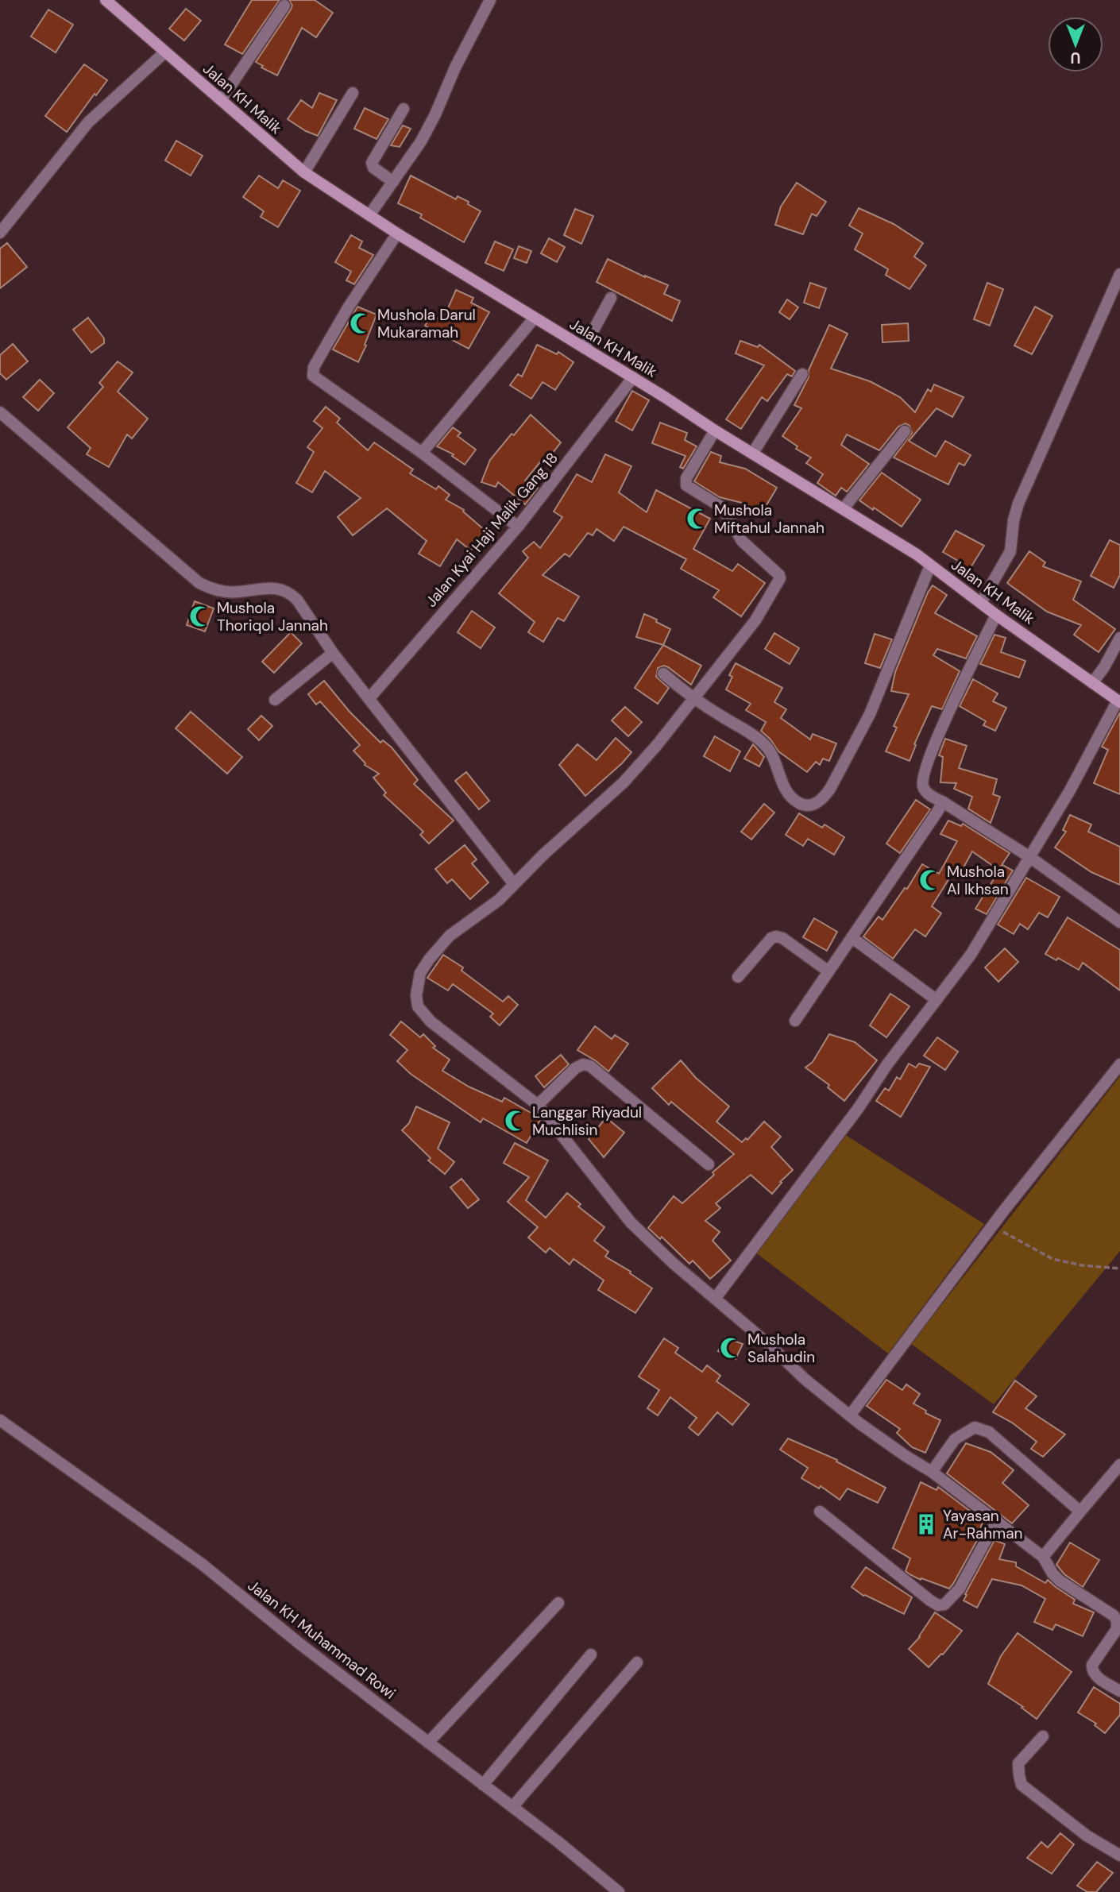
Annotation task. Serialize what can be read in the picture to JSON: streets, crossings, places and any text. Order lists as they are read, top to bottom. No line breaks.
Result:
{"streets":{"street":["Jalan KH Malik","Jalan Kyai Haji Malik Gang 18","Jalan KH Muhammad Rowi"]},"crossings":[["Jalan KH Malik","Jalan Kyai Haji Malik Gang 18"]],"places":{"mosque":["Mushola Darul Mukaramah","Mushola Miftahul Jannah","Mushola Thoriqol Jannah","Mushola Al Ikhsan","Langgar Riyadul Muchlisin","Mushola Salahudin"],"building":["Yayasan Ar-Rahman"]},"north":"bottom"}
